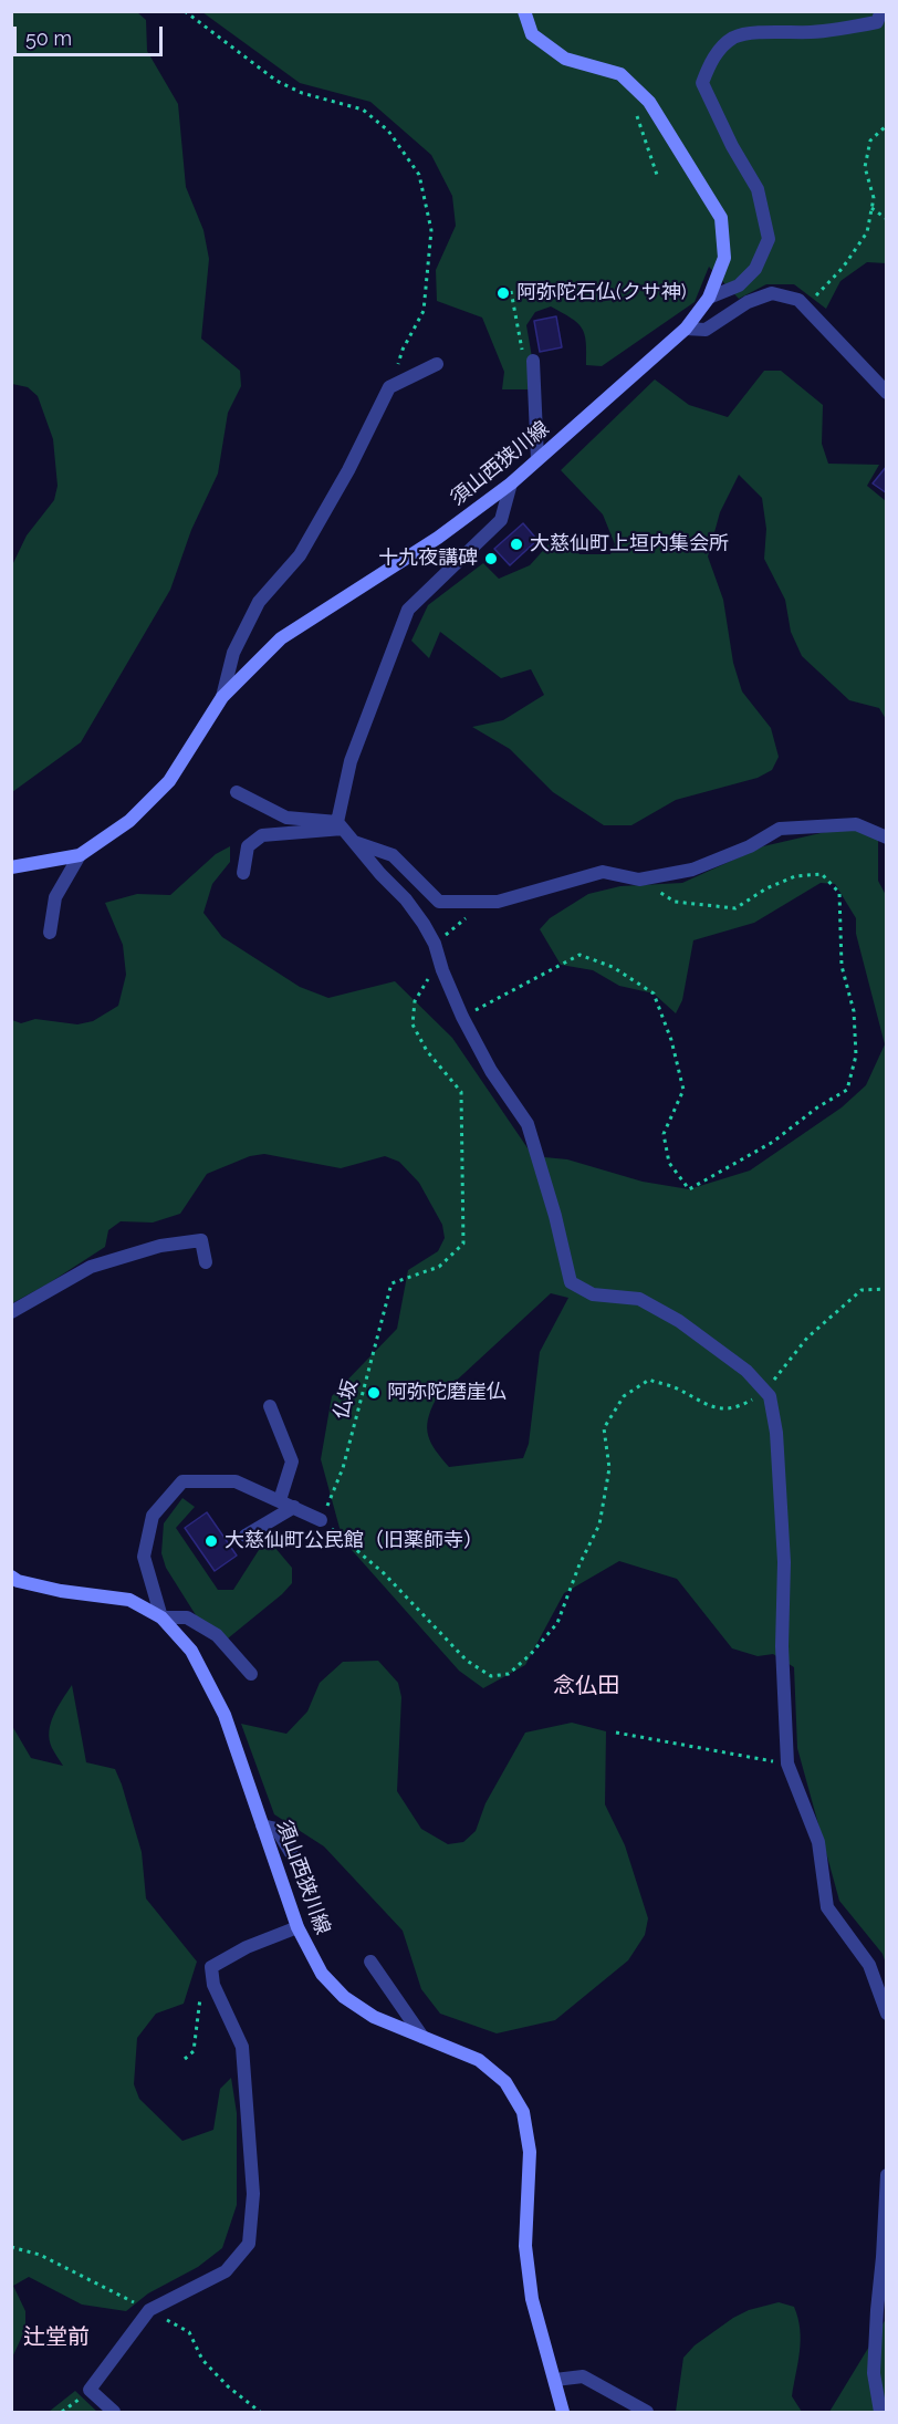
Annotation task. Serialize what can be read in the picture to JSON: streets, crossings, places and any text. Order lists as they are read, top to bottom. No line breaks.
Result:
{"streets":{"main road":["須山西狭川線"],"path":["仏坂"]},"districts":["念仏田","辻堂前"],"places":["阿弥陀石仏(クサ神)","大慈仙町上垣内集会所","十九夜講碑","阿弥陀磨崖仏","大慈仙町公民館（旧薬師寺）"],"scale_bar":"50 m"}
